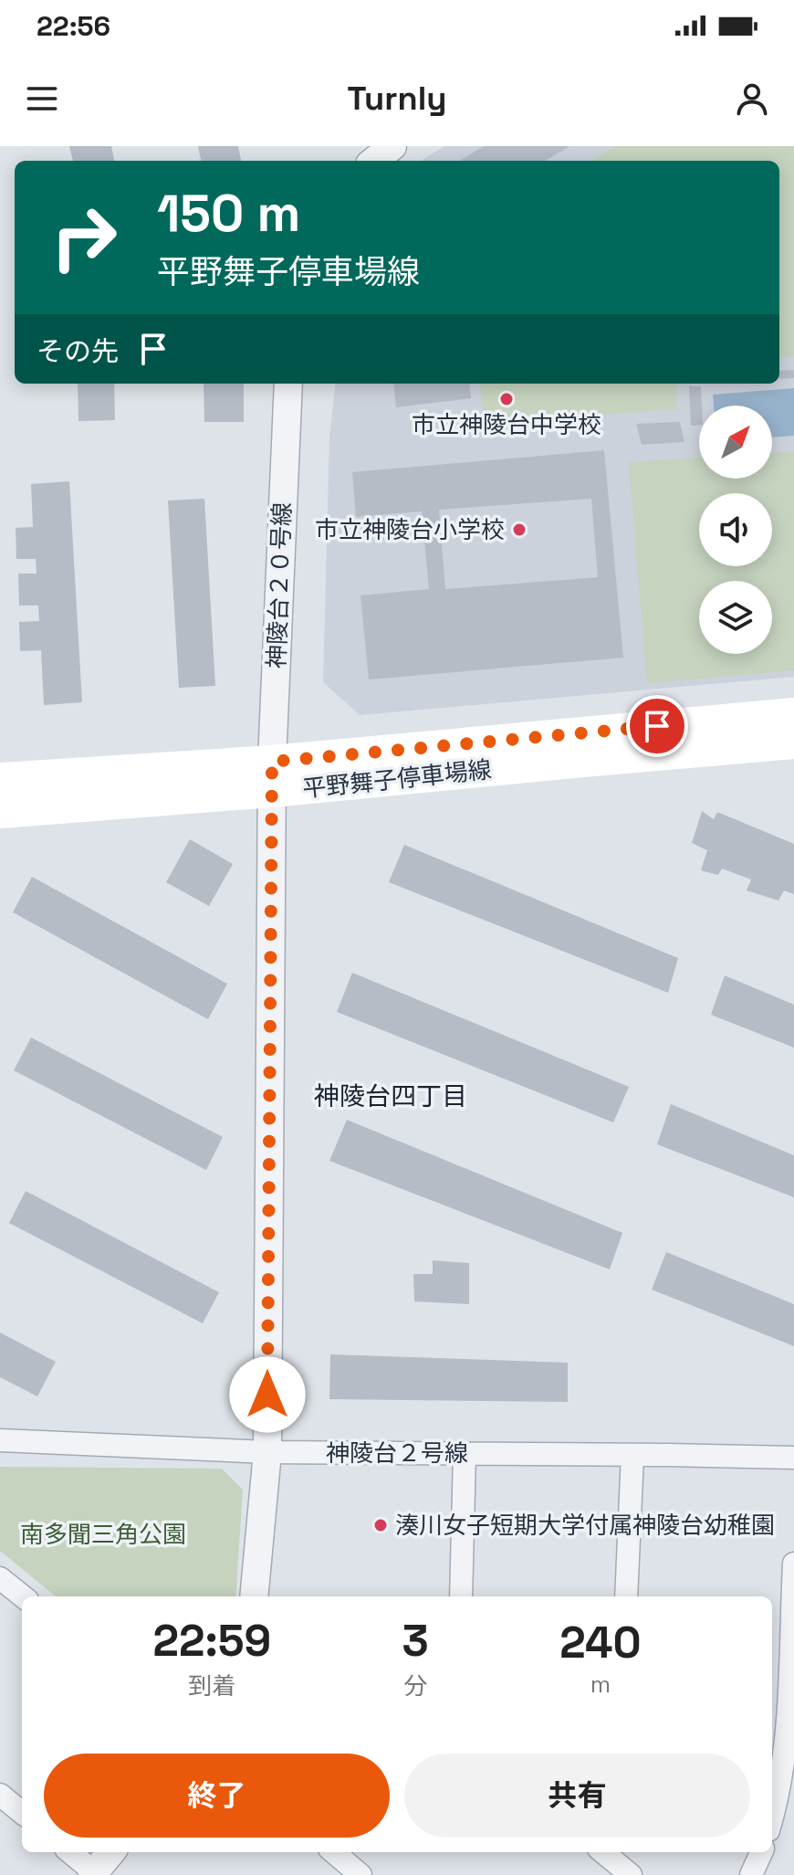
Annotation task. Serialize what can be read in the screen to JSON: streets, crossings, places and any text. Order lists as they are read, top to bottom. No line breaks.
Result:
{"streets":{"main road":["平野舞子停車場線"],"street":["神陵台２０号線","神陵台２号線"]},"crossings":[["神陵台２０号線","平野舞子停車場線"],["神陵台２０号線","神陵台２号線"]],"districts":["神陵台四丁目"],"parks":["南多聞三角公園"],"places":["市立神陵台中学校","市立神陵台小学校","湊川女子短期大学付属神陵台幼稚園"],"north":"top right","page":{"status":"22:56","header":"Turnly","turn":["150 m","平野舞子停車場線"],"then":"その先","eta":["22:59","到着","3","分","240","m"],"buttons":["終了","共有"]}}
